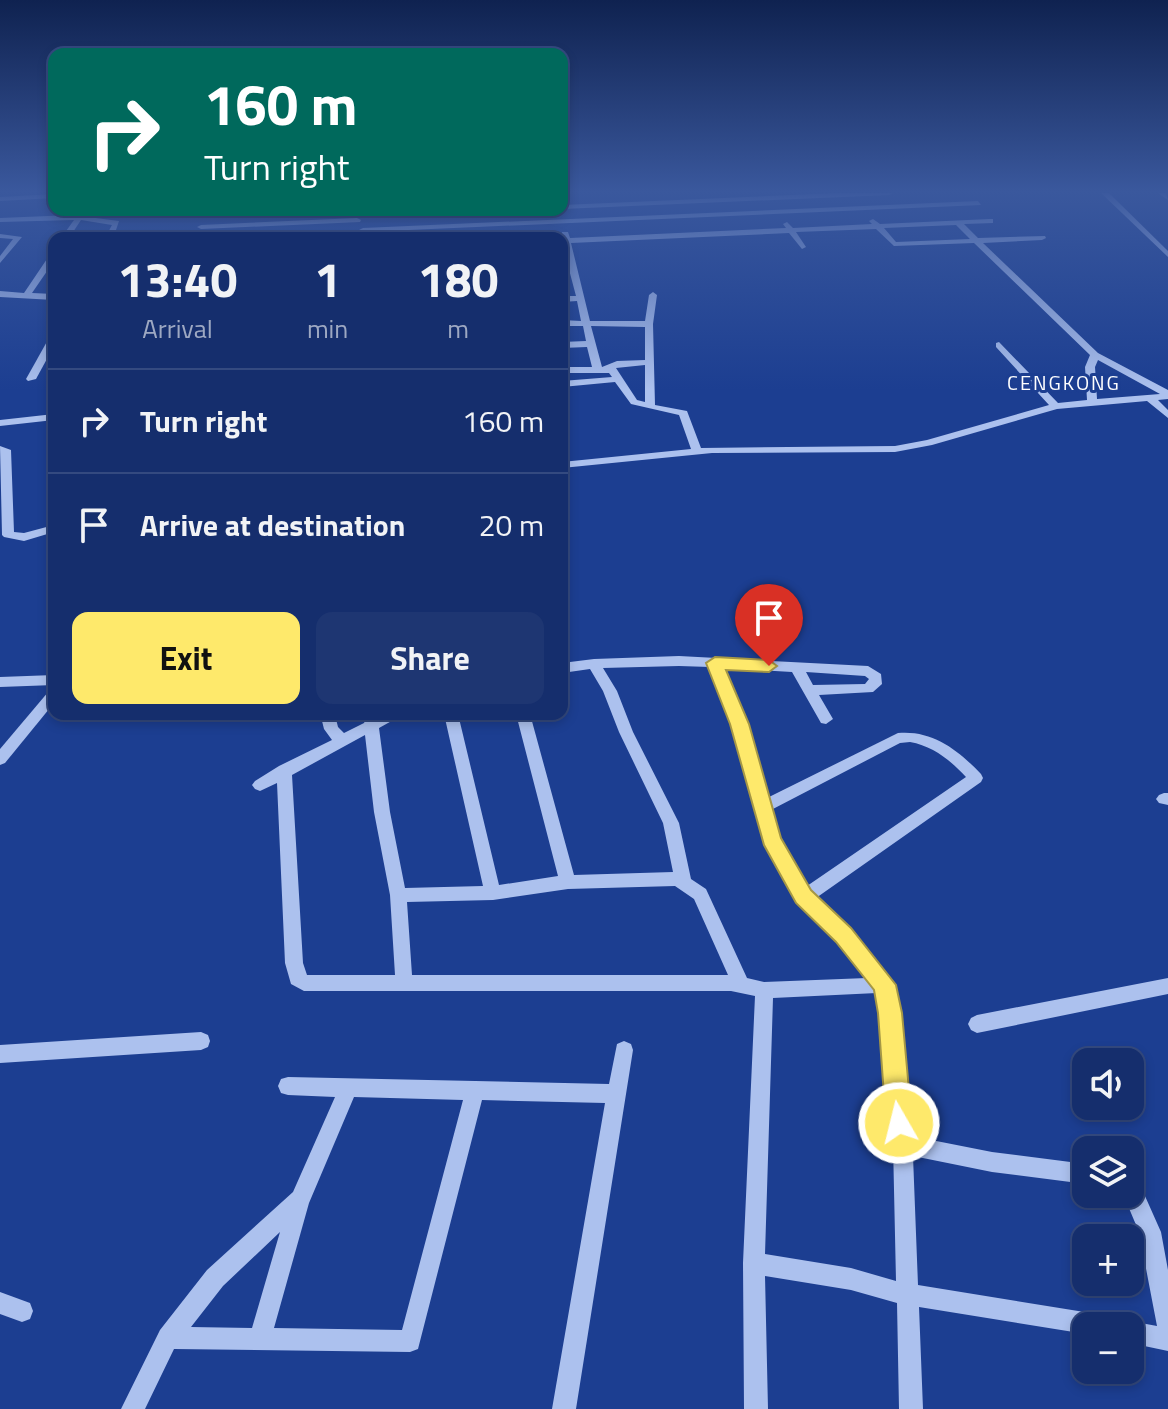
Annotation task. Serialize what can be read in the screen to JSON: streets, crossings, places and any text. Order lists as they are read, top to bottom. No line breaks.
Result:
{"districts":["CENGKONG"],"page":{"turn":["160 m","Turn right"],"eta":["13:40","Arrival","1","min","180","m"],"list":[{"name":"Turn right","value":"160 m"},{"name":"Arrive at destination","value":"20 m"}],"buttons":["Exit","Share"],"map_buttons":["+","−"]}}
